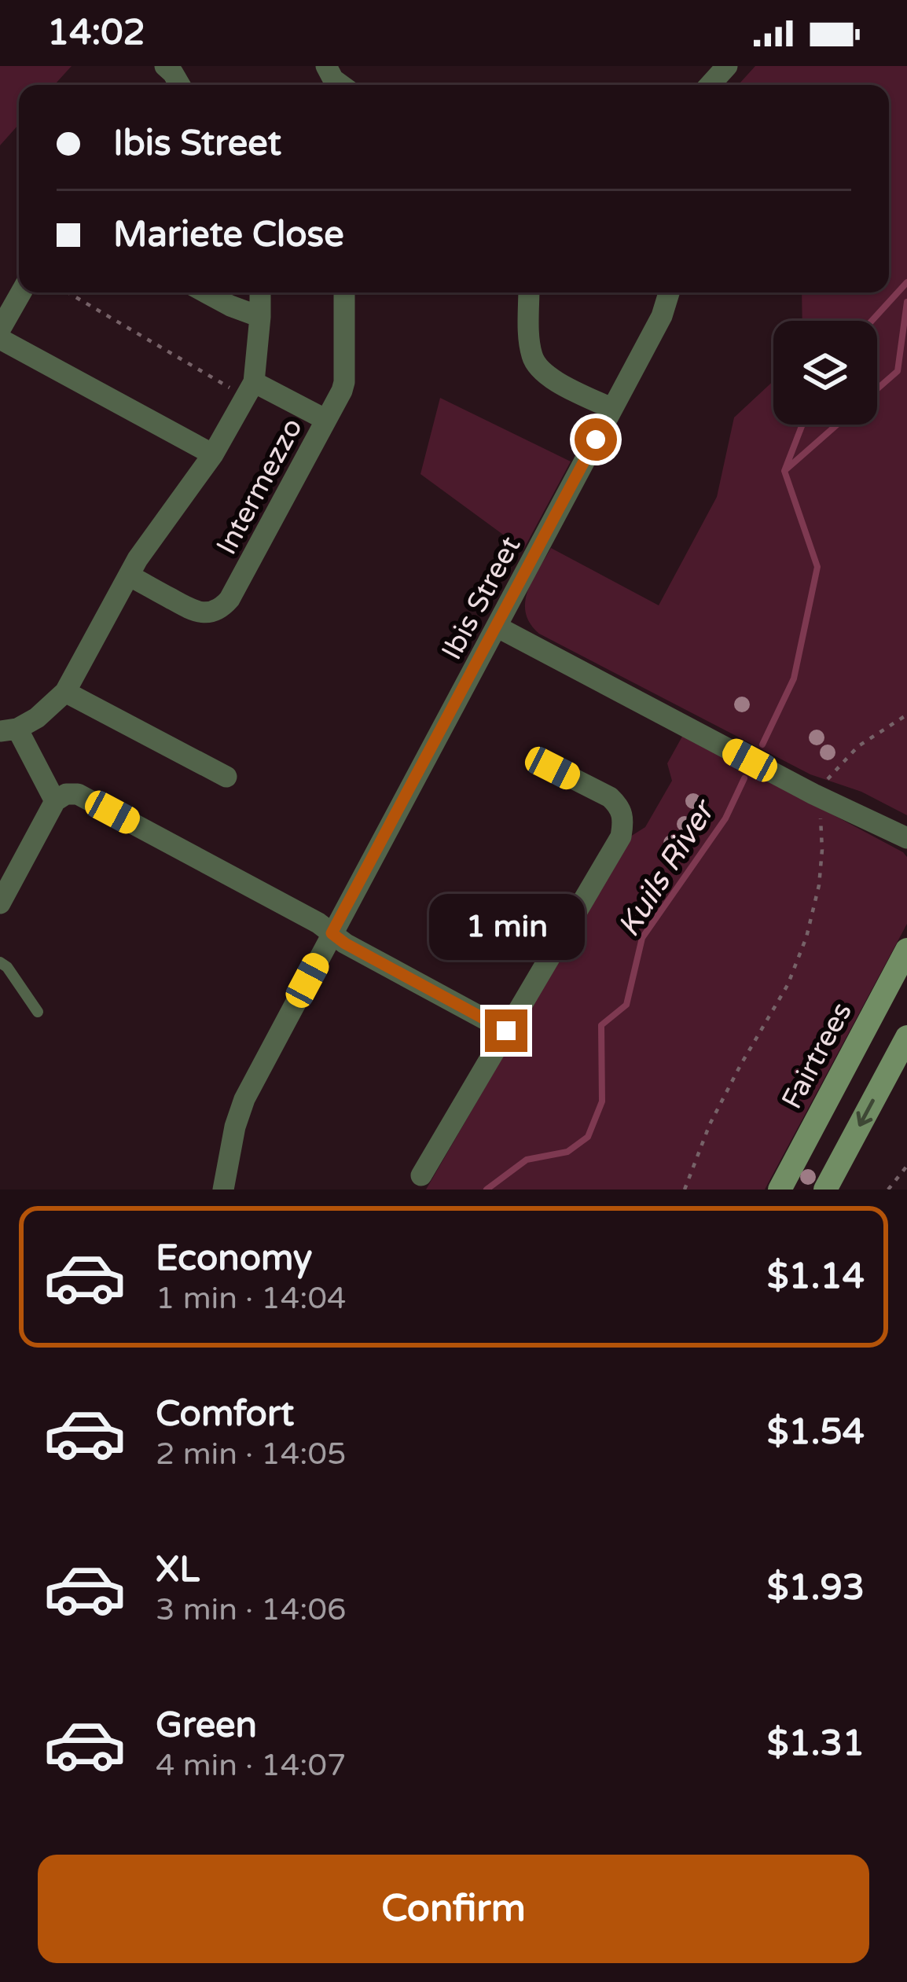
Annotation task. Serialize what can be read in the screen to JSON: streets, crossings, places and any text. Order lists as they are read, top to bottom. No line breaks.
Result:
{"streets":{"main road":["Fairtrees"],"street":["Intermezzo","Ibis Street"]},"water":["Kuils River"],"page":{"status":"14:02","banner":["Ibis Street","Mariete Close"],"bubble":"1 min","list":[{"name":"Economy","note":"1 min · 14:04","value":"$1.14"},{"name":"Comfort","note":"2 min · 14:05","value":"$1.54"},{"name":"XL","note":"3 min · 14:06","value":"$1.93"},{"name":"Green","note":"4 min · 14:07","value":"$1.31"}],"buttons":"Confirm"}}
